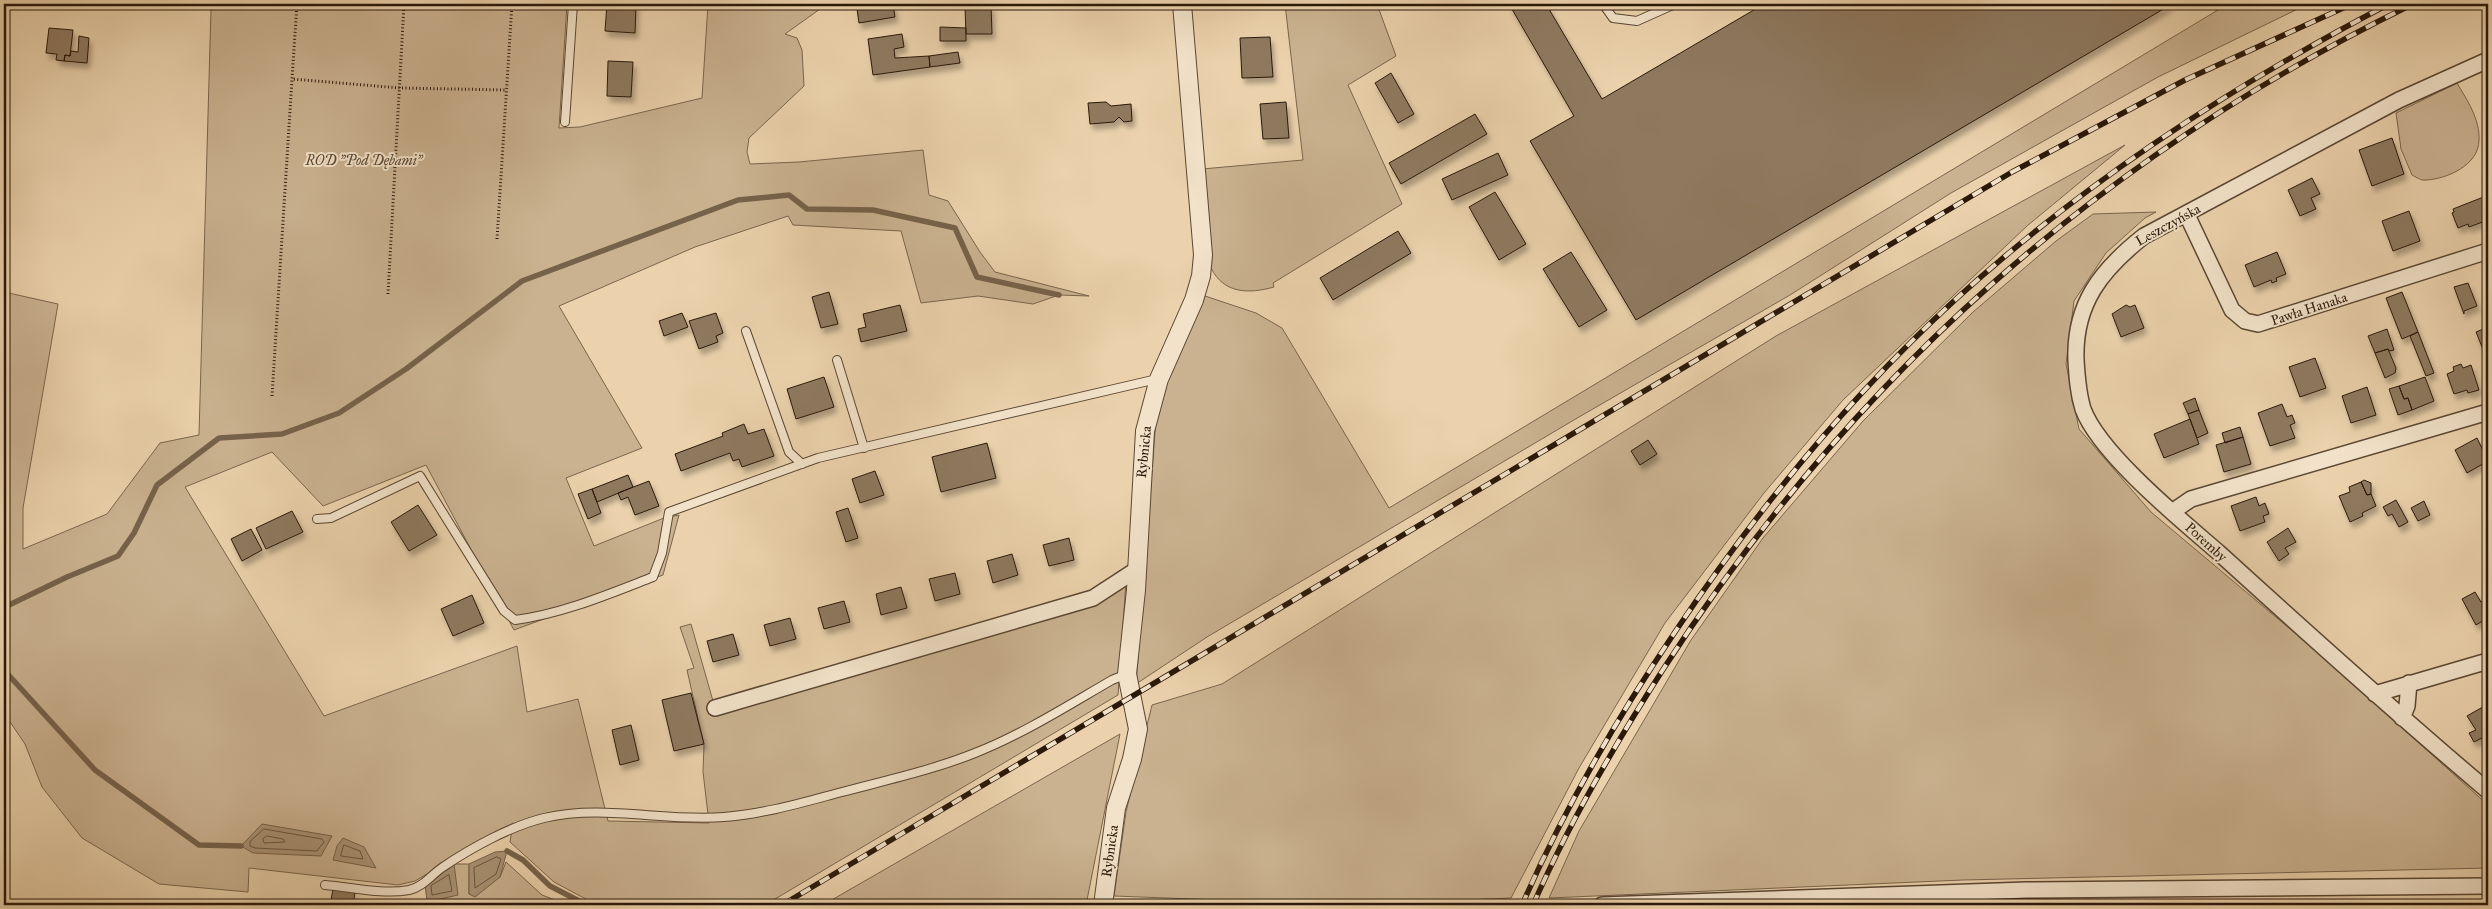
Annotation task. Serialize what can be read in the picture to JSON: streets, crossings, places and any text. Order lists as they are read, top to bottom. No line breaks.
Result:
{"streets":{"street":["Leszczyńska","Pawła Hanaka","Rybnicka","Poremby"]},"crossings":[["Leszczyńska","Pawła Hanaka"],["Leszczyńska","Poremby"]],"parks":["ROD \"Pod Dębami\""]}
